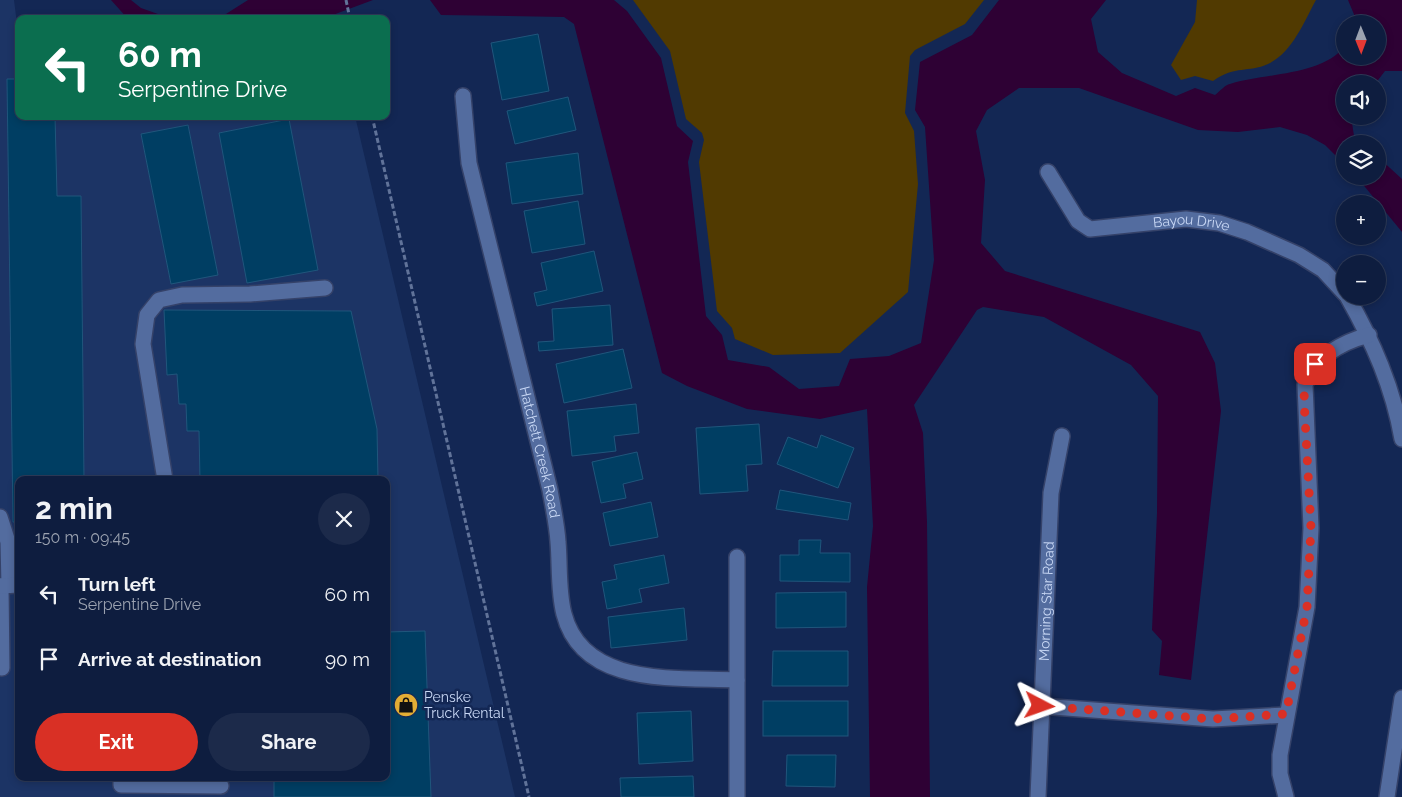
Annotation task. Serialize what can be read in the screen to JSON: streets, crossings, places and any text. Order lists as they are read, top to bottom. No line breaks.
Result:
{"streets":{"street":["Bayou Drive","Hatchett Creek Road","Morning Star Road"]},"places":{"shop":["Penske Truck Rental"]},"north":"bottom","page":{"map_buttons":["+","−"],"turn":["60 m","Serpentine Drive"],"heading":["2 min","150 m · 09:45"],"list":[{"name":"Turn left","note":"Serpentine Drive","value":"60 m"},{"name":"Arrive at destination","value":"90 m"}],"buttons":["Exit","Share"]}}
